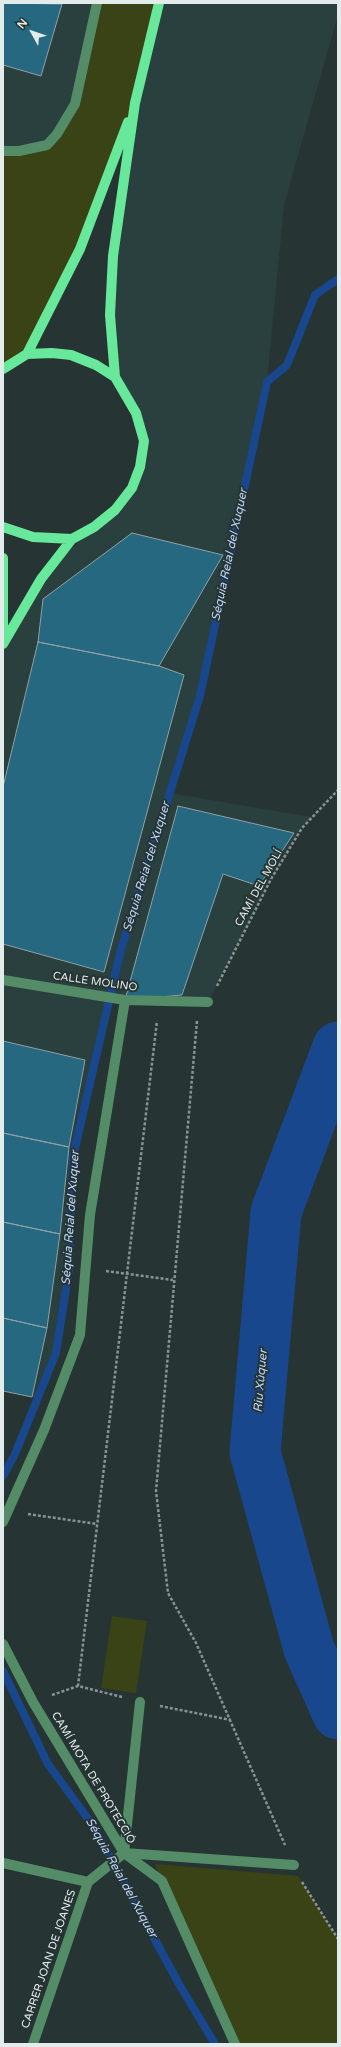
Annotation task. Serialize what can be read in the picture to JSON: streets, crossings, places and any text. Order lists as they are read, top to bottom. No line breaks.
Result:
{"streets":{"street":["CALLE MOLINO","CAMÍ MOTA DE PROTECCIÓ","CARRER JOAN DE JOANES"],"path":["CAMÍ DEL MOLÍ"]},"crossings":[["CAMÍ DEL MOLÍ","CALLE MOLINO"]],"water":["Séquia Reial del Xuquer","Riu Xúquer"],"north":"top left"}
